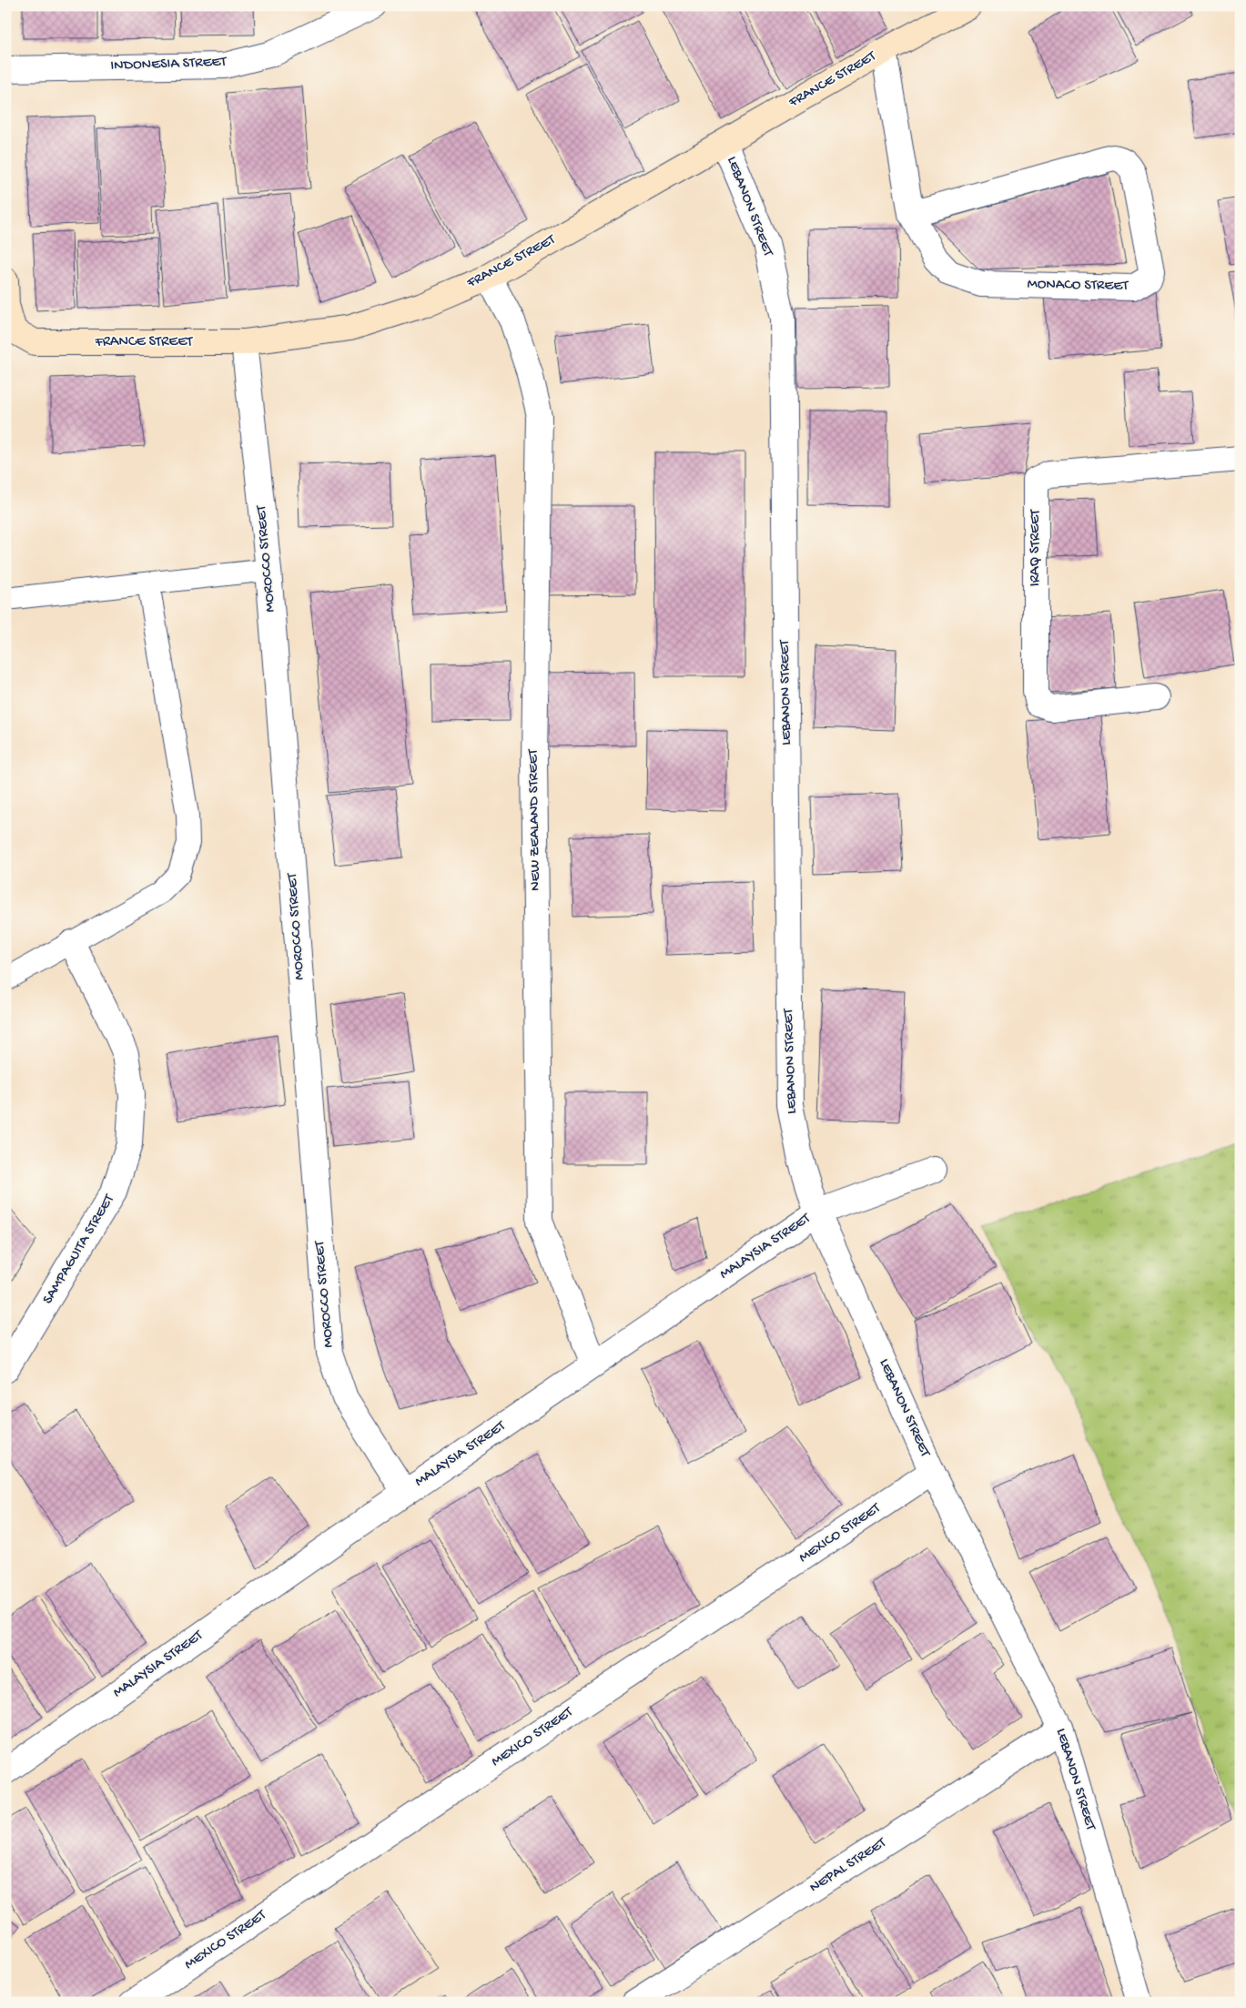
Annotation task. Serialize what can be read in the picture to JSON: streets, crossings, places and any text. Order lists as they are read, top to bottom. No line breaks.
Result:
{"streets":{"main road":["FRANCE STREET"],"street":["INDONESIA STREET","LEBANON STREET","MONACO STREET","IRAQ STREET","MOROCCO STREET","NEW ZEALAND STREET","MALAYSIA STREET","SAMPAGUITA STREET","MEXICO STREET","NEPAL STREET"]},"crossings":[["FRANCE STREET","LEBANON STREET"],["FRANCE STREET","MONACO STREET"],["FRANCE STREET","MOROCCO STREET"],["FRANCE STREET","NEW ZEALAND STREET"],["LEBANON STREET","MALAYSIA STREET"],["LEBANON STREET","MEXICO STREET"],["LEBANON STREET","NEPAL STREET"],["MOROCCO STREET","MALAYSIA STREET"],["NEW ZEALAND STREET","MALAYSIA STREET"]]}
